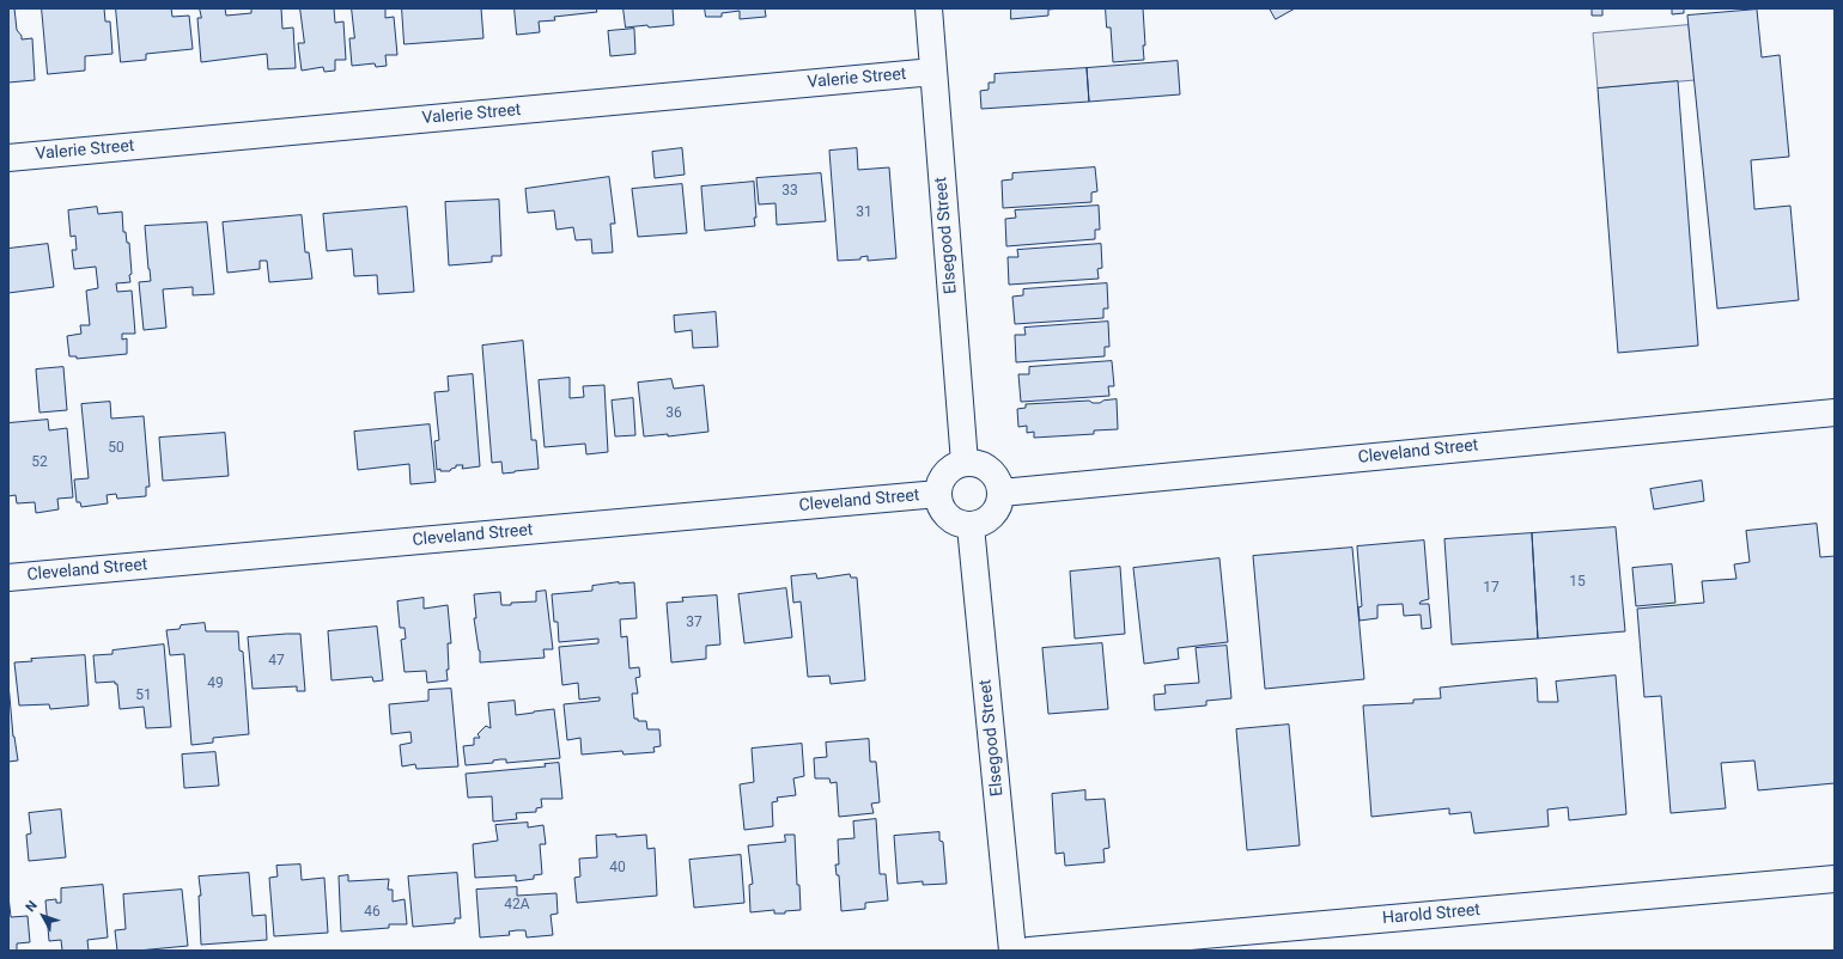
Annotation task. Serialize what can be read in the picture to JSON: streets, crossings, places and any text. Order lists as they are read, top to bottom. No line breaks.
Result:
{"streets":{"street":["Valerie Street","Elsegood Street","Cleveland Street","Harold Street"]},"crossings":[["Valerie Street","Elsegood Street"],["Elsegood Street","Cleveland Street"]],"house_numbers":["33","31","36","50","52","15","17","37","47","49","51","40","42A","46"],"north":"top left"}
